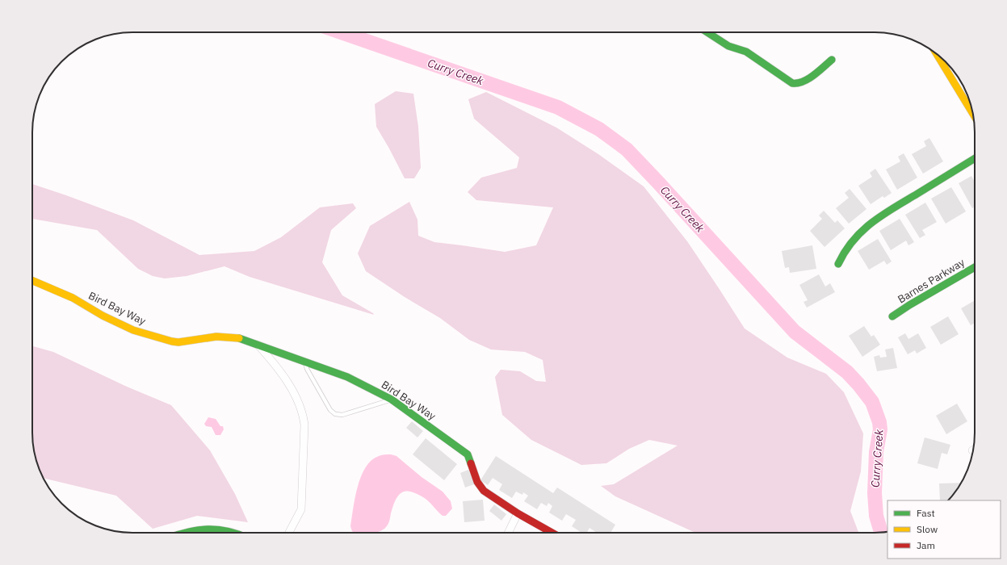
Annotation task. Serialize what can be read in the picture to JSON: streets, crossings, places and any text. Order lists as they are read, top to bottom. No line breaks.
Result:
{"streets":{"street":["Barnes Parkway","Bird Bay Way"]},"water":["Curry Creek"],"legend":["Fast","Slow","Jam"]}
